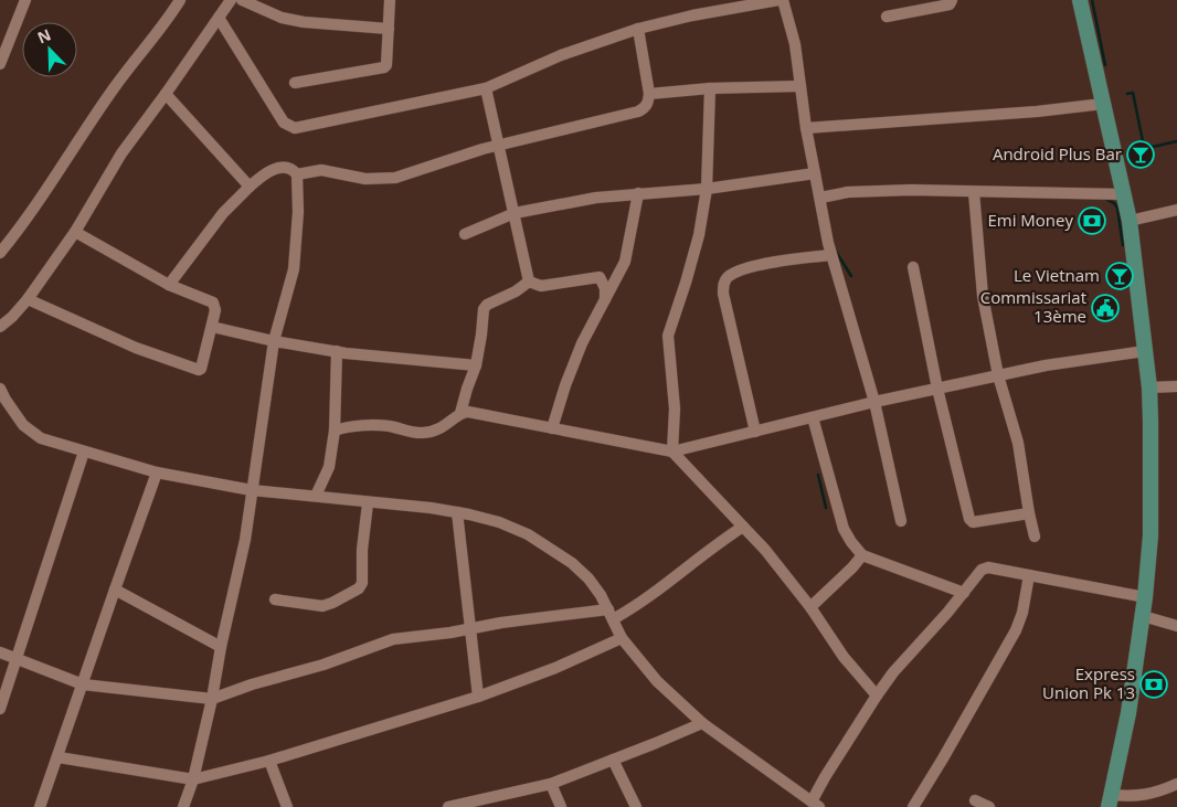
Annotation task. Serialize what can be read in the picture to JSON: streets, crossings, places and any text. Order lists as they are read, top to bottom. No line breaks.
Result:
{"places":{"bar":["Android Plus Bar","Le Vietnam"],"bank":["Emi Money","Express Union Pk 13"],"public building":["Commissariat 13ème"]},"north":"top left"}
